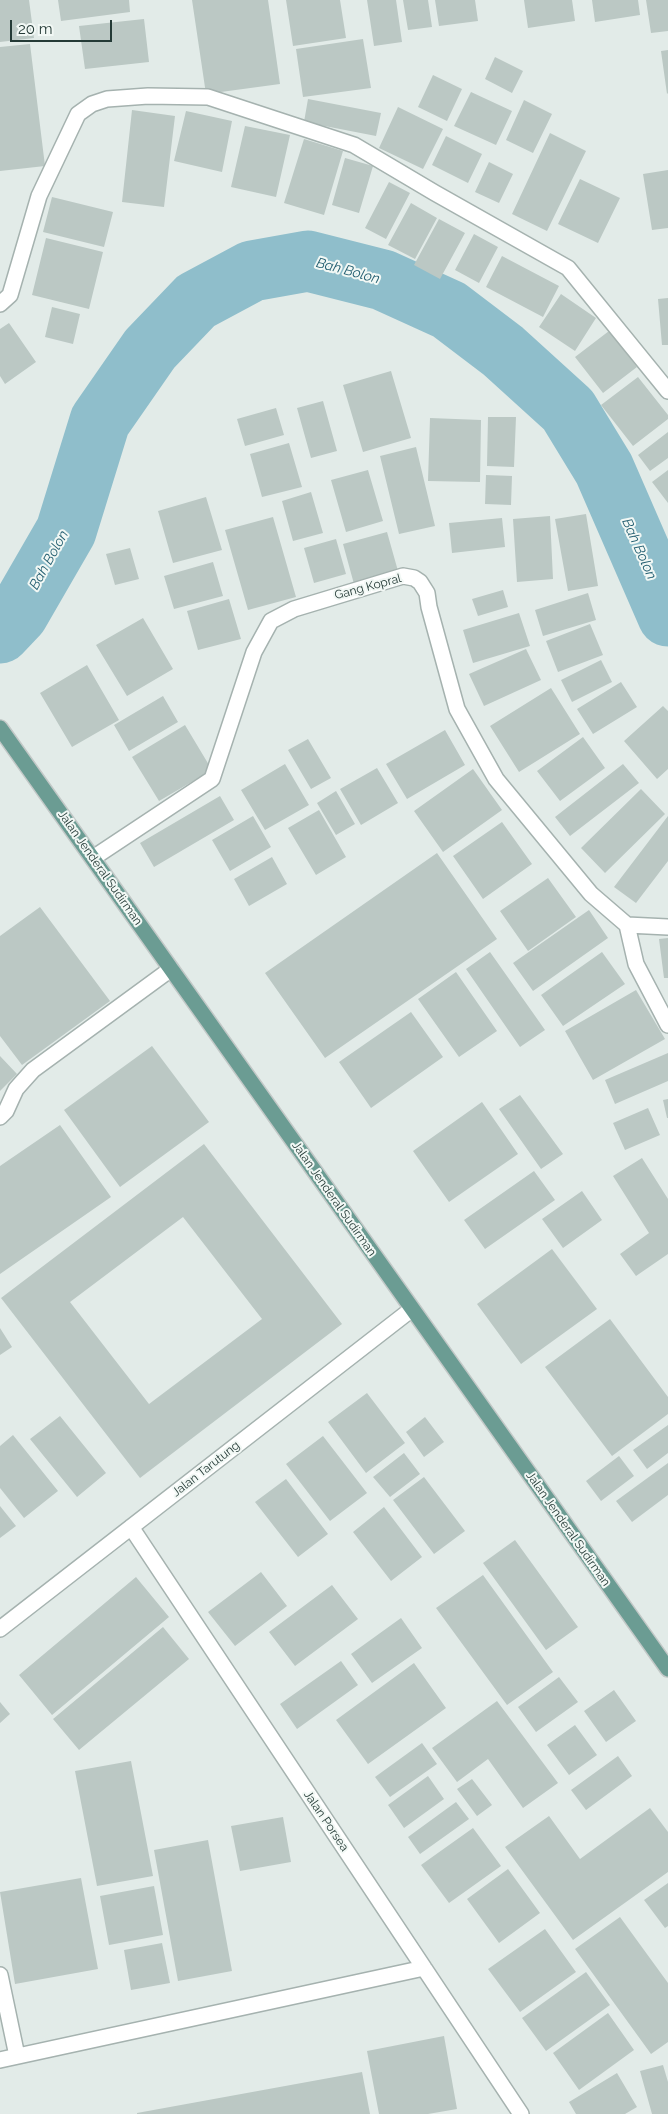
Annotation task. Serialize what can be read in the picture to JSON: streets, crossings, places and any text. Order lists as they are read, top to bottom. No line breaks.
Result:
{"streets":{"main road":["Jalan Jenderal Sudirman"],"street":["Gang Kopral","Jalan Tarutung","Jalan Porsea"]},"crossings":[["Gang Kopral","Jalan Jenderal Sudirman"],["Jalan Jenderal Sudirman","Jalan Tarutung"],["Jalan Tarutung","Jalan Porsea"]],"water":["Bah Bolon"],"scale_bar":"20 m"}
